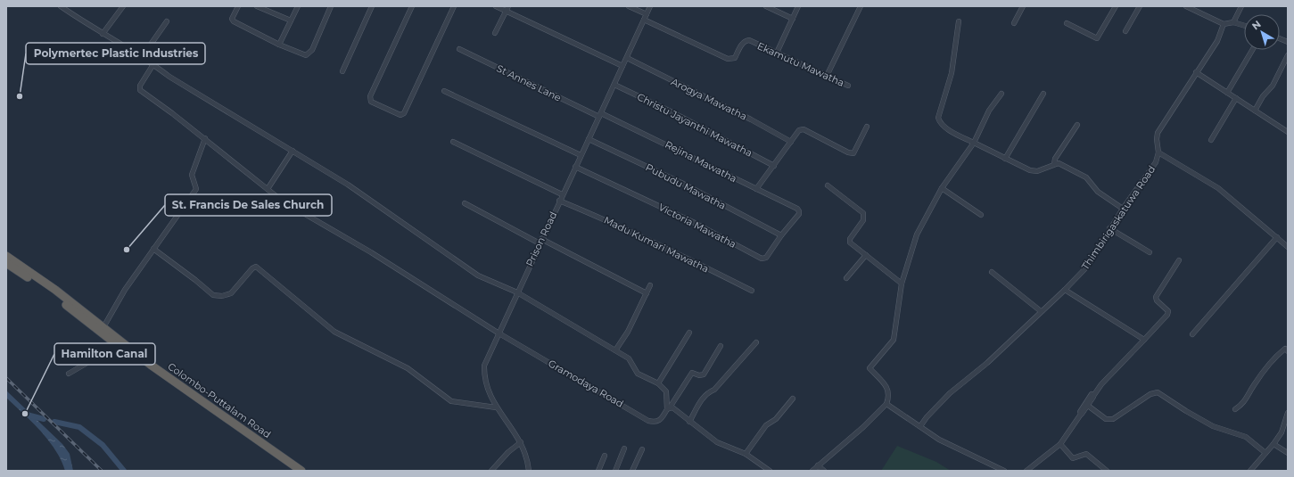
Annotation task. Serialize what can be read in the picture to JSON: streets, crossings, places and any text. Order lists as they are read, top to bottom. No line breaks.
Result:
{"streets":{"highway":["Colombo-Puttalam Road"],"street":["Ekamutu Mawatha","St Annes Lane","Arogya Mawatha","Christu Jayanthi Mawatha","Rejina Mawatha","Pubudu Mawatha","Thimbirigaskatuwa Road","Victoria Mawatha","Prison Road","Madu Kumari Mawatha","Gramodaya Road"]},"crossings":[["Ekamutu Mawatha","Prison Road"],["St Annes Lane","Rejina Mawatha"],["St Annes Lane","Prison Road"],["Arogya Mawatha","Prison Road"],["Christu Jayanthi Mawatha","Prison Road"],["Rejina Mawatha","Victoria Mawatha"],["Rejina Mawatha","Prison Road"],["Pubudu Mawatha","Victoria Mawatha"],["Pubudu Mawatha","Prison Road"],["Victoria Mawatha","Prison Road"],["Prison Road","Madu Kumari Mawatha"],["Prison Road","Gramodaya Road"]],"places":["Polymertec Plastic Industries","St. Francis De Sales Church","Hamilton Canal"],"north":"top left"}
